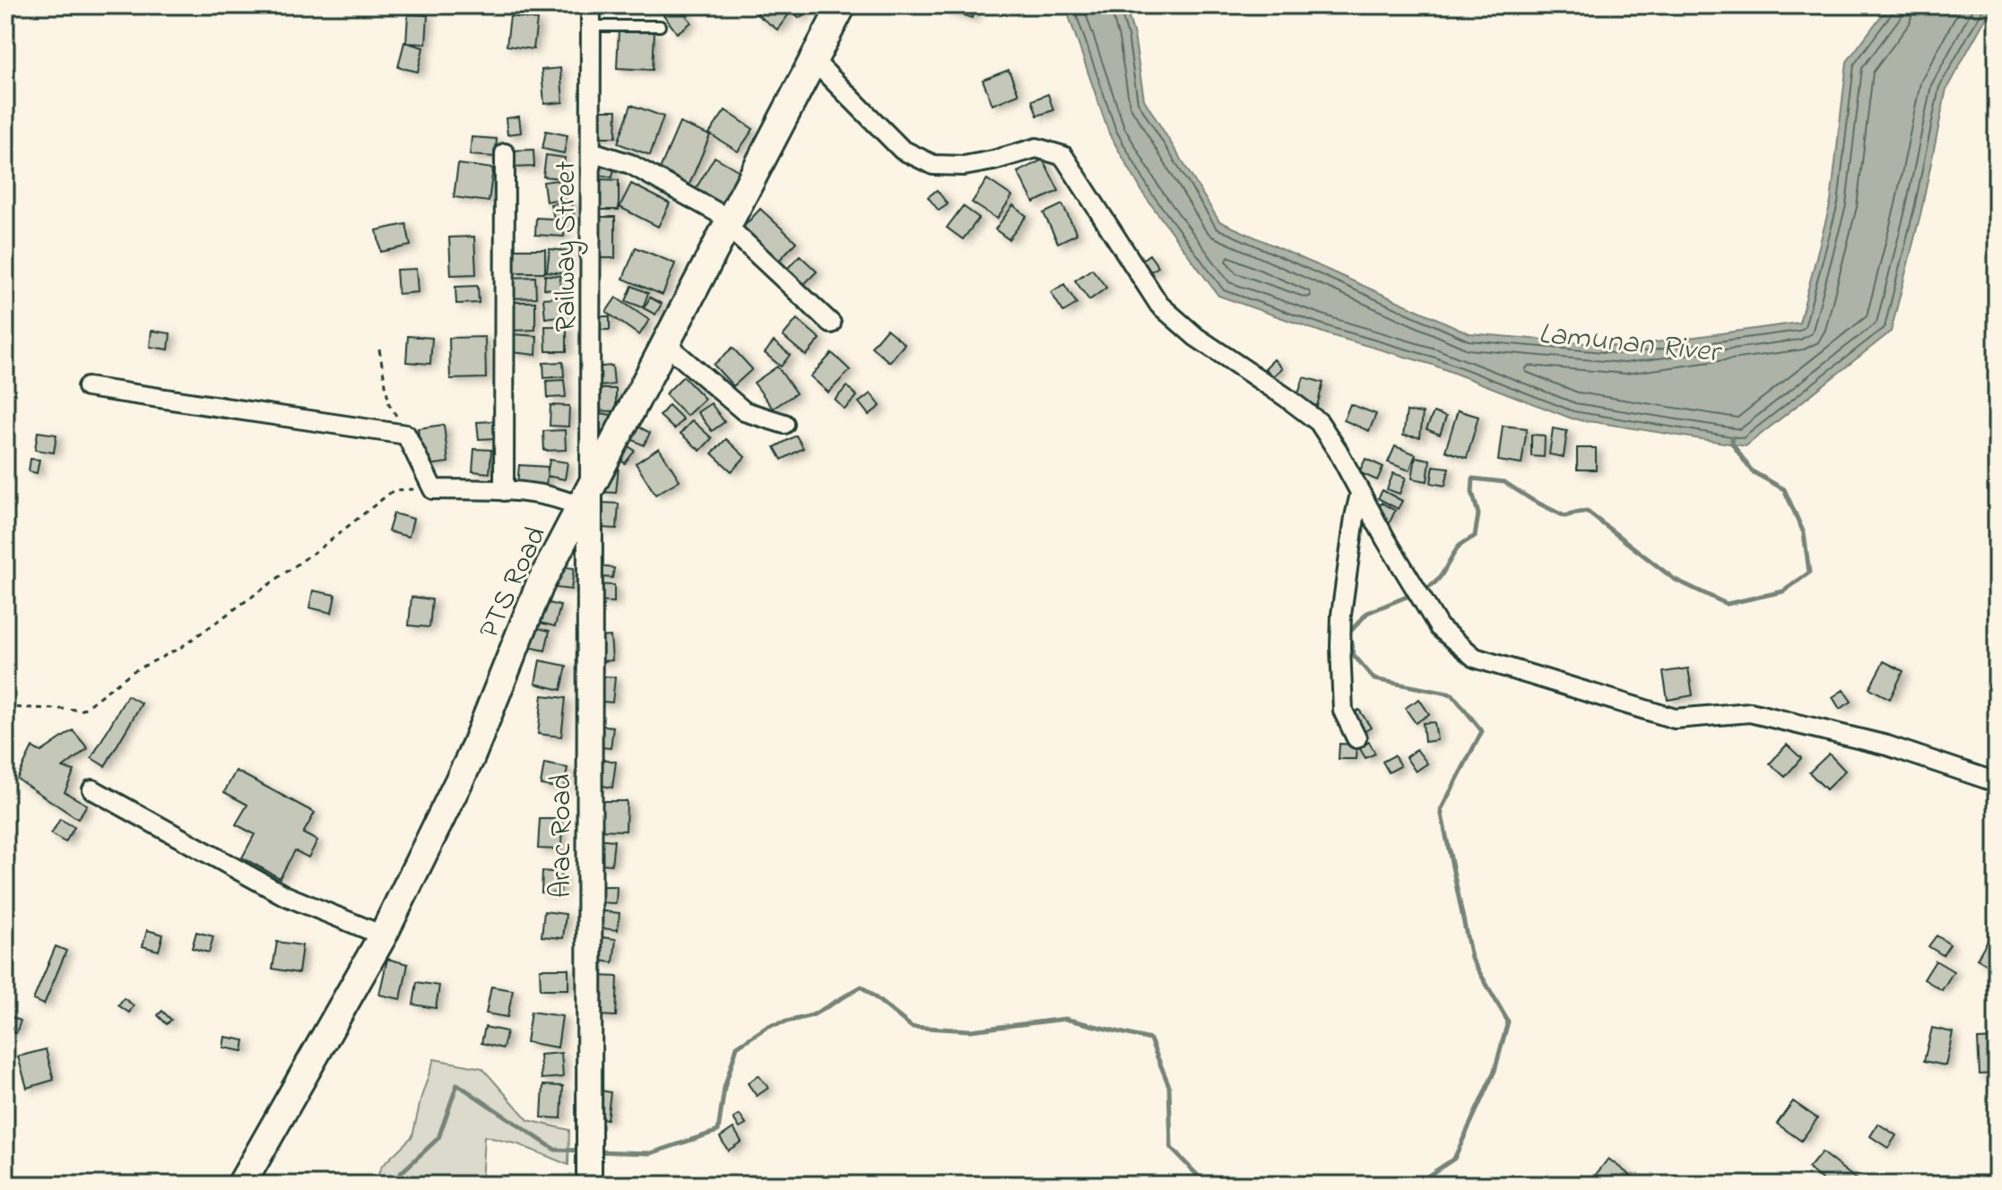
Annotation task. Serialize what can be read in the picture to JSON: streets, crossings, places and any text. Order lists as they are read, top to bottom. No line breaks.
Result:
{"streets":{"main road":["PTS Road"],"street":["Railway Street","Arac Road"]},"crossings":[["Railway Street","PTS Road"],["Railway Street","Arac Road"],["PTS Road","Arac Road"]],"water":["Lamunan River"]}
